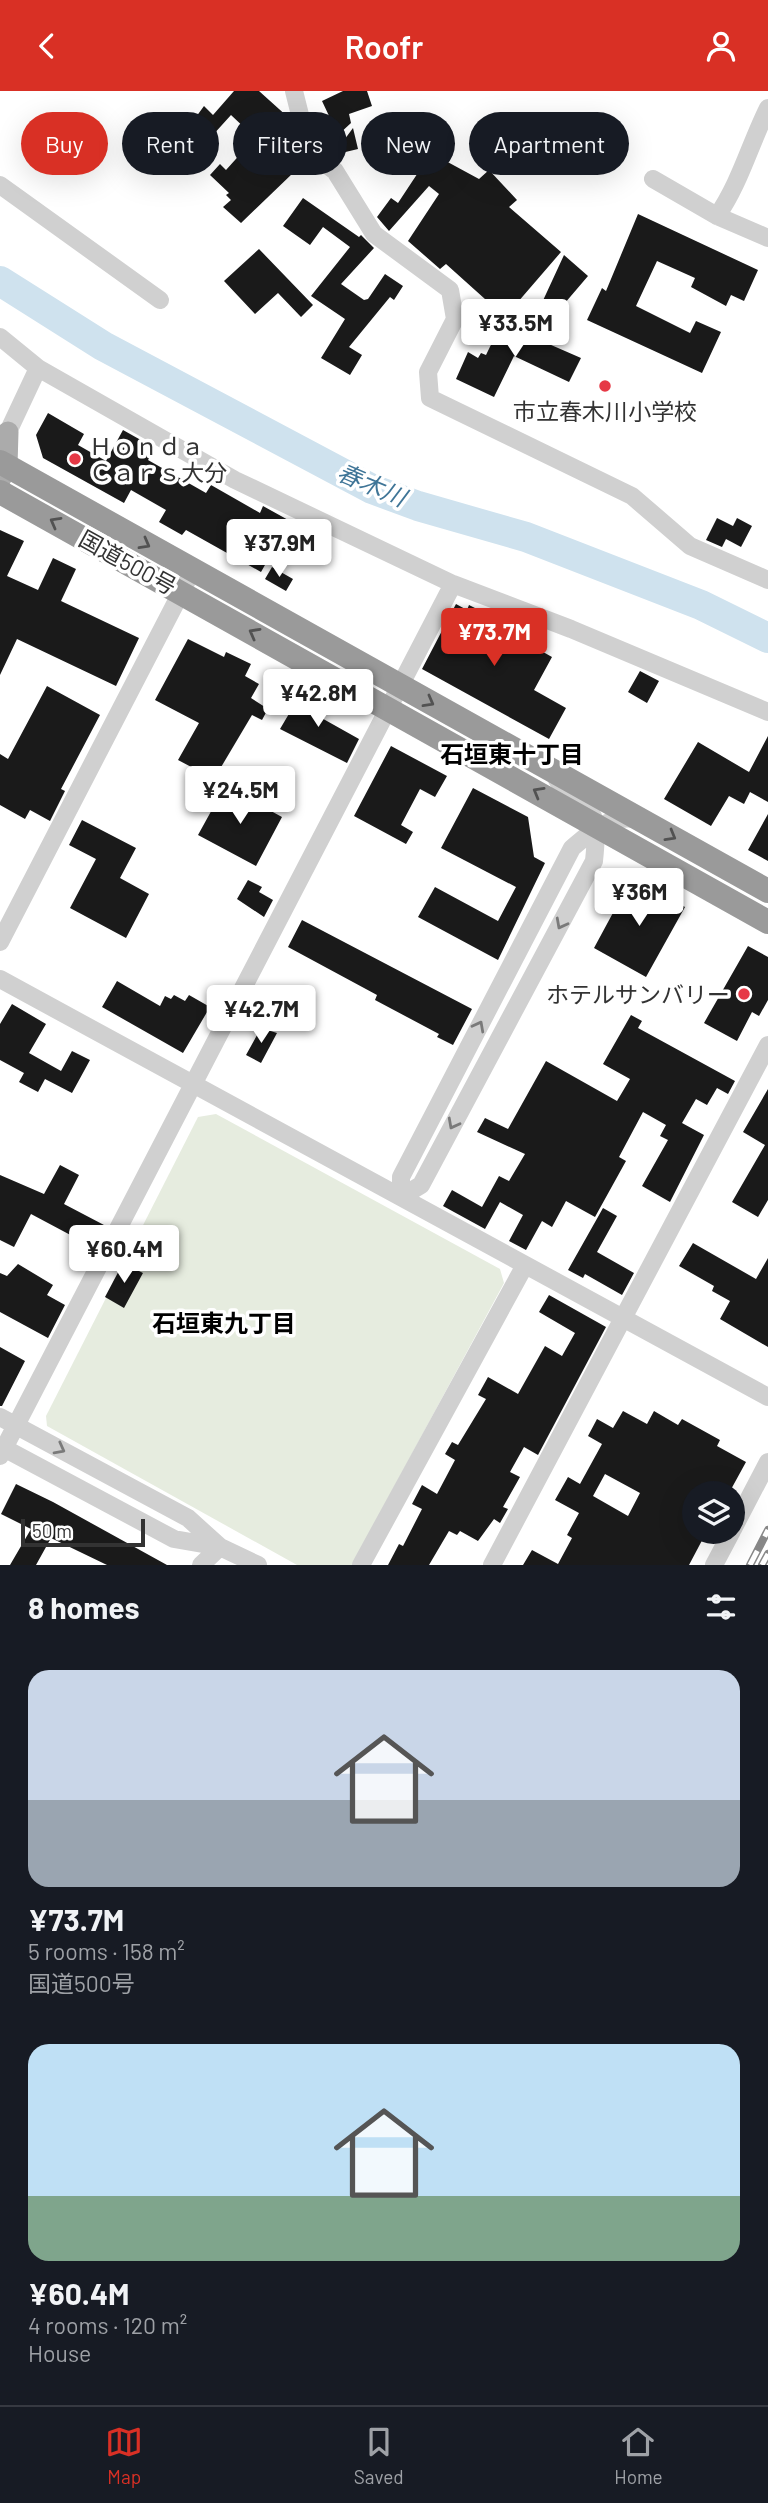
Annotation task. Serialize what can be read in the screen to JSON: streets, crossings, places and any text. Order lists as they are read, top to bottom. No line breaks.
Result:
{"streets":{"highway":["国道500号"]},"districts":["石垣東十丁目","石垣東九丁目"],"water":["春木川"],"places":["市立春木川小学校","Ｈｏｎｄａ Ｃａｒｓ大分","ホテルサンバリー"],"scale_bar":"50 m","page":{"header":"Roofr","chip":["Buy","Rent","Filters","New","Apartment"],"price":["¥33.5M","¥37.9M","¥73.7M","¥42.8M","¥24.5M","¥36M","¥42.7M","¥60.4M"],"scale":"50 m","heading":"8 homes","list":[{"name":"¥73.7M","note":"5 rooms · 158 m² · 国道500号"},{"name":"¥60.4M","note":"4 rooms · 120 m² · House"}],"tabs":["Map","Saved","Home"]}}
